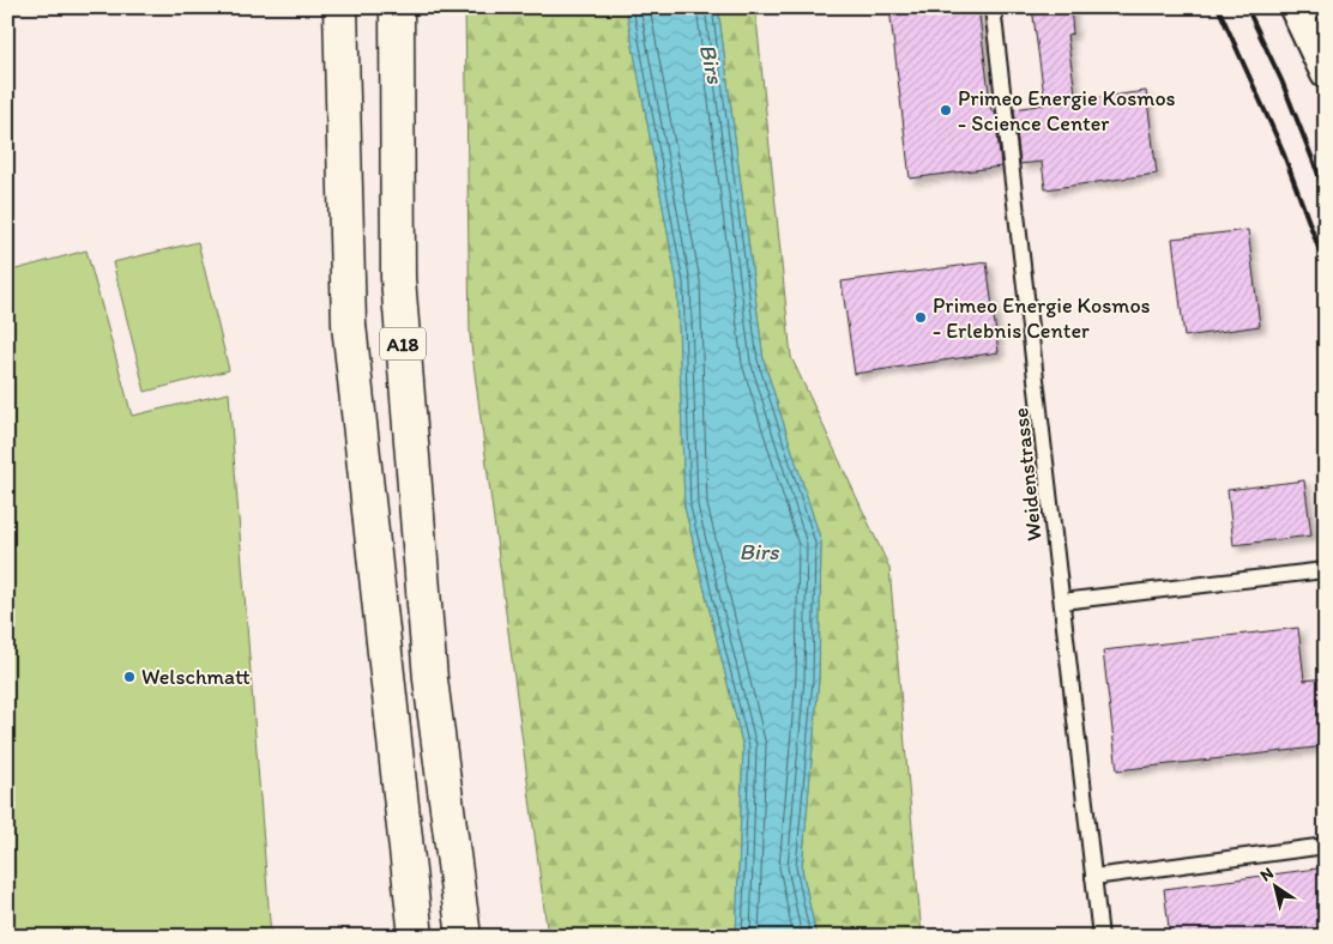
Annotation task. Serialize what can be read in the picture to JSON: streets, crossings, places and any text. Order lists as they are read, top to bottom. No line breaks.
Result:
{"streets":{"highway":["A18"],"lane":["Weidenstrasse"]},"water":["Birs"],"places":["Primeo Energie Kosmos - Science Center","Primeo Energie Kosmos - Erlebnis Center","Welschmatt"],"north":"top left"}
